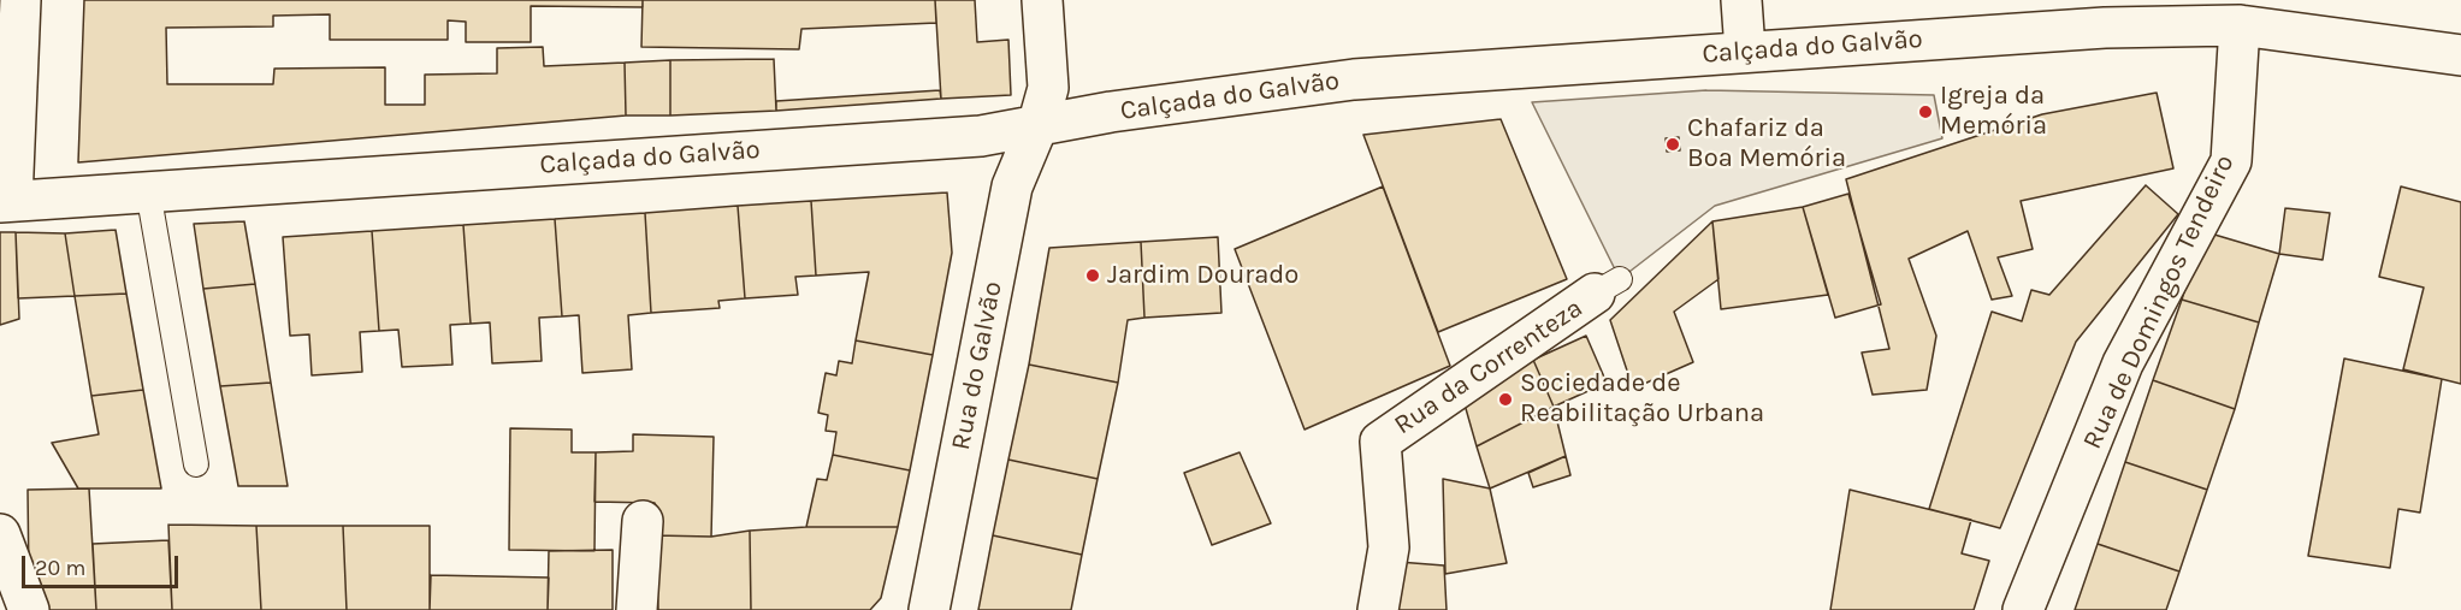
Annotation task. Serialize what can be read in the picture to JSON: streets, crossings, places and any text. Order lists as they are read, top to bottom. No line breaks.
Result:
{"streets":{"street":["Calçada do Galvão","Rua de Domingos Tendeiro","Rua do Galvão","Rua da Correnteza"]},"crossings":[["Calçada do Galvão","Rua de Domingos Tendeiro"],["Calçada do Galvão","Rua do Galvão"]],"places":["Igreja da Memória","Chafariz da Boa Memória","Jardim Dourado","Sociedade de Reabilitação Urbana"],"scale_bar":"20 m"}
